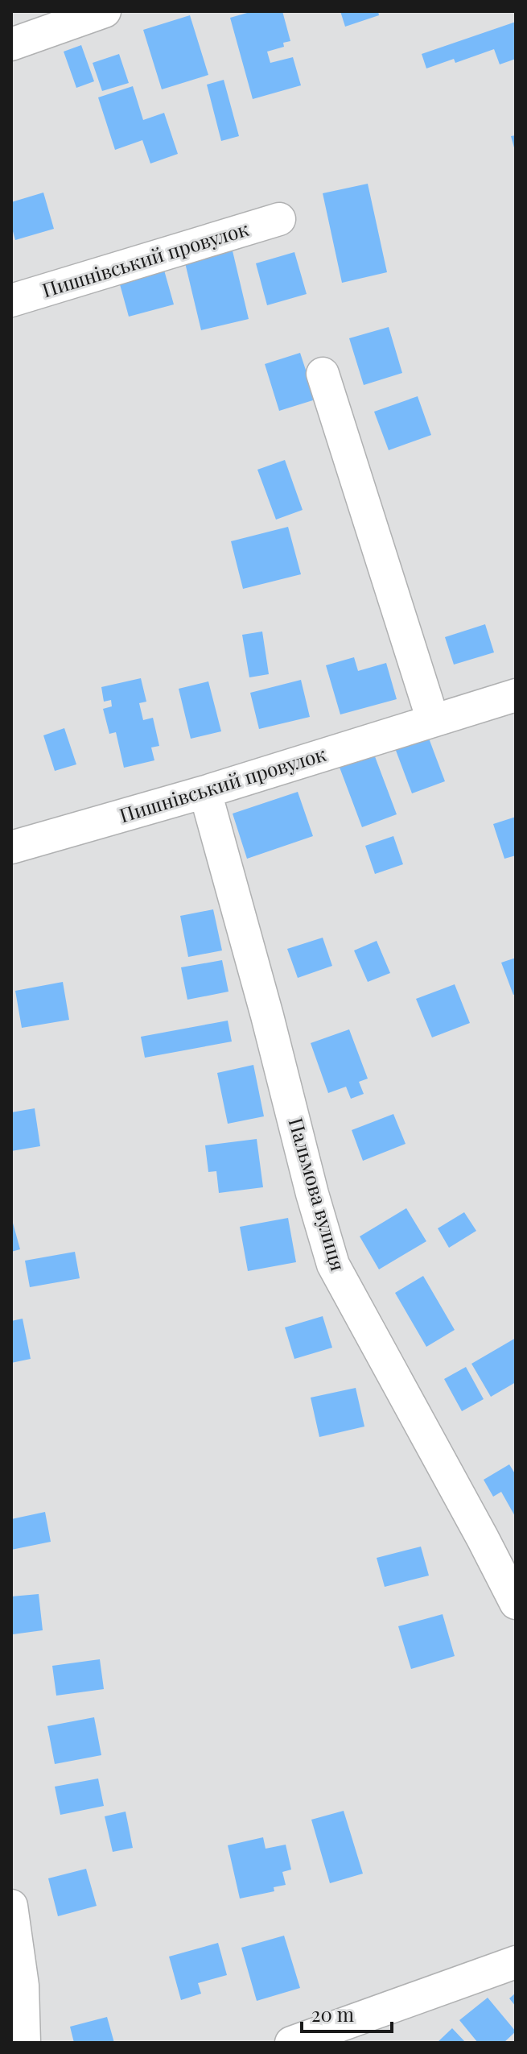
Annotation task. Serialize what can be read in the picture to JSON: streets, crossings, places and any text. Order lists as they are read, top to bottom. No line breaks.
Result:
{"streets":{"street":["Пишнівський провулок","Пальмова вулиця"]},"crossings":[["Пишнівський провулок","Пальмова вулиця"]],"scale_bar":"20 m"}
